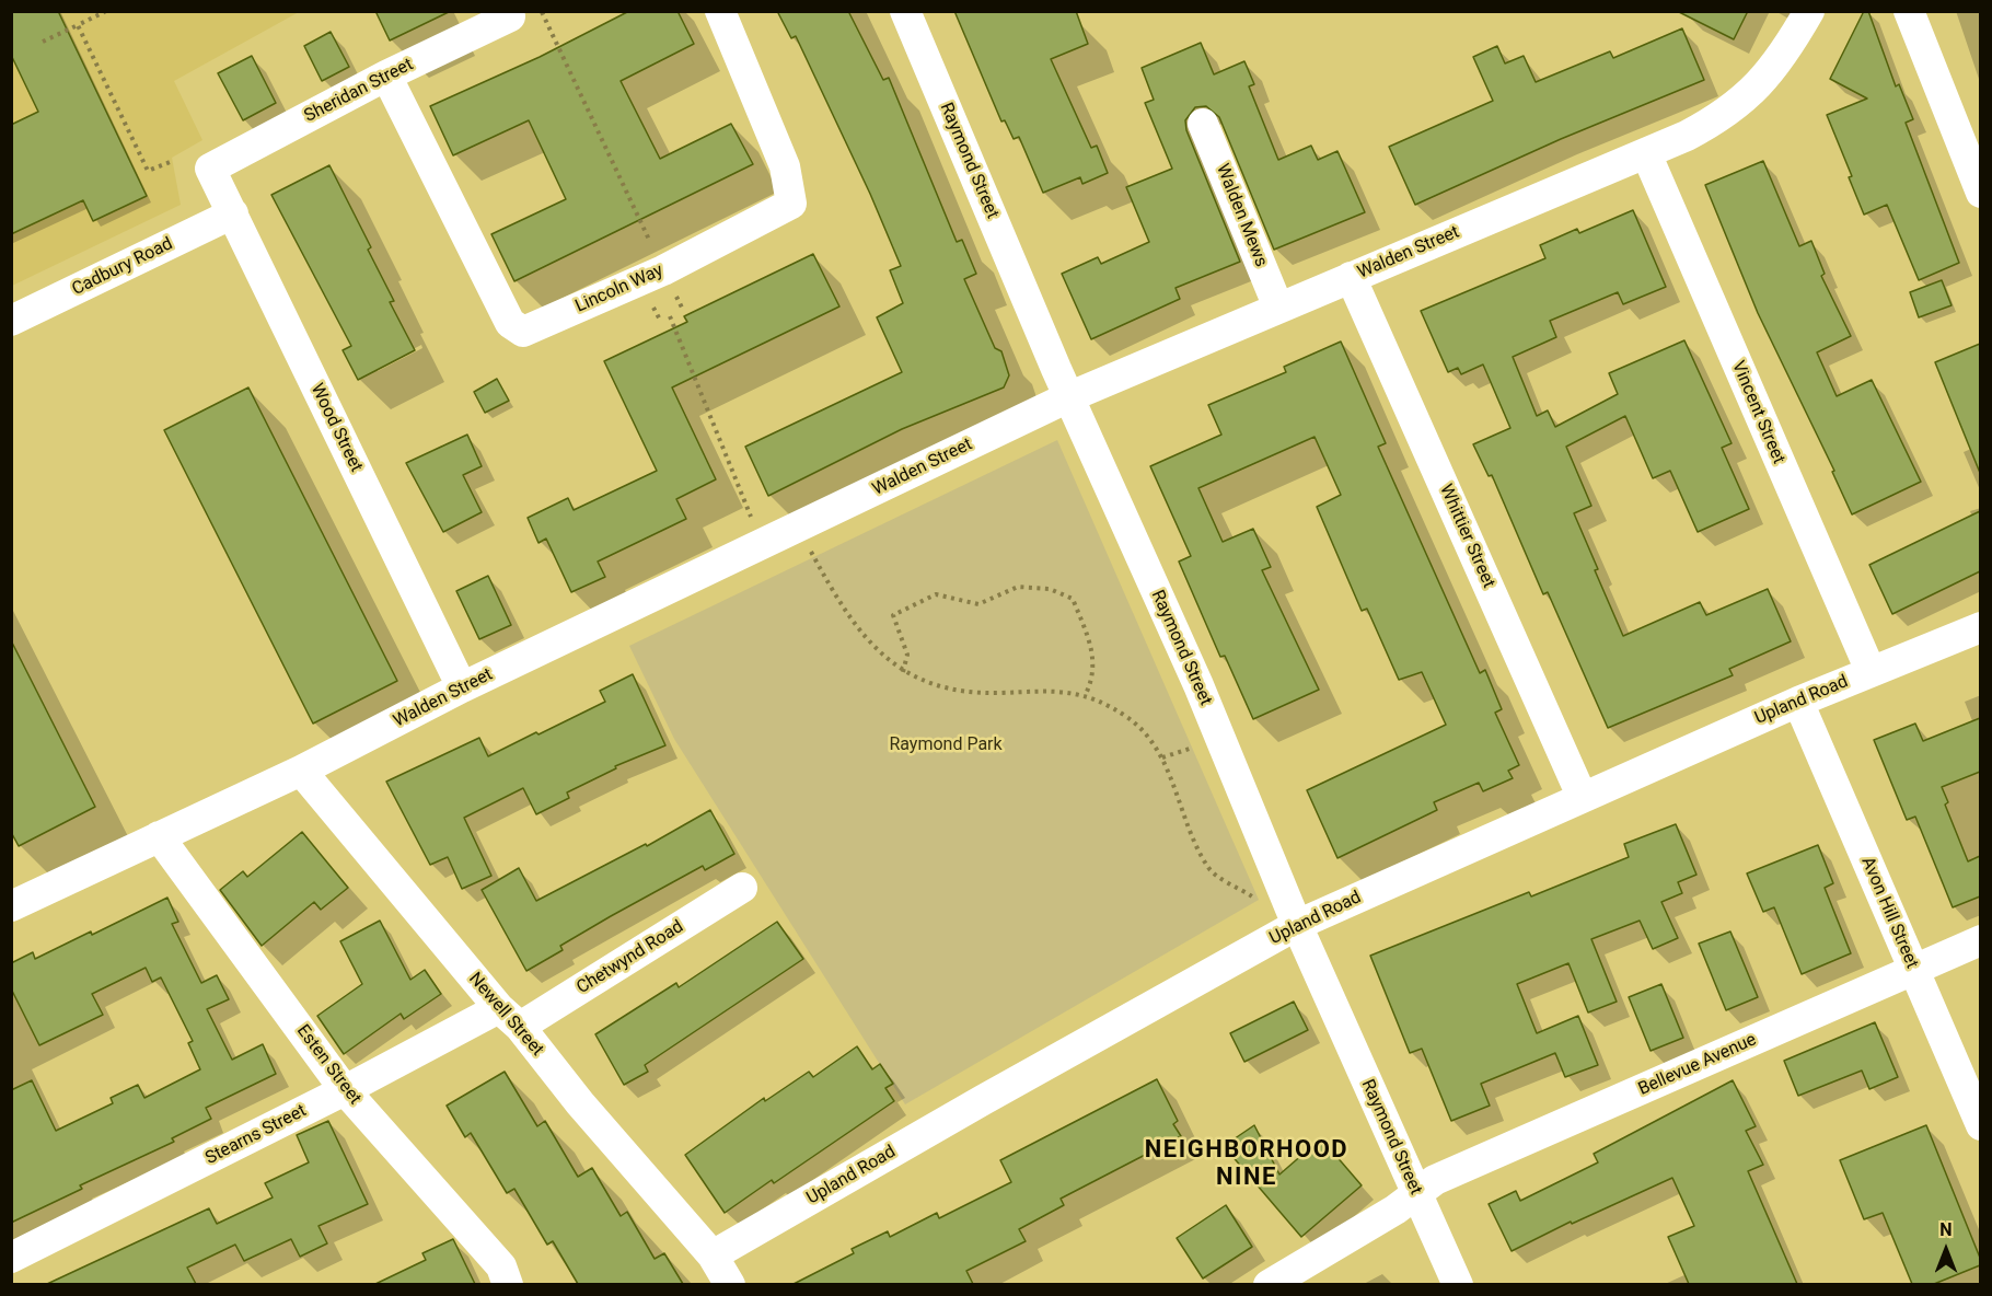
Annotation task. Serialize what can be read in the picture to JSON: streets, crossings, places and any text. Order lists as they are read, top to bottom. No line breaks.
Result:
{"streets":{"street":["Sheridan Street","Raymond Street","Walden Mews","Walden Street","Cadbury Road","Lincoln Way","Vincent Street","Wood Street","Whittier Street","Upland Road","Avon Hill Street","Chetwynd Road","Newell Street","Esten Street","Bellevue Avenue","Stearns Street"]},"crossings":[["Sheridan Street","Lincoln Way"],["Sheridan Street","Wood Street"],["Raymond Street","Walden Street"],["Raymond Street","Upland Road"],["Raymond Street","Bellevue Avenue"],["Walden Mews","Walden Street"],["Walden Street","Vincent Street"],["Walden Street","Wood Street"],["Walden Street","Whittier Street"],["Walden Street","Newell Street"],["Walden Street","Esten Street"],["Cadbury Road","Wood Street"],["Vincent Street","Upland Road"],["Whittier Street","Upland Road"],["Upland Road","Avon Hill Street"],["Upland Road","Newell Street"],["Avon Hill Street","Bellevue Avenue"],["Chetwynd Road","Newell Street"],["Chetwynd Road","Stearns Street"],["Newell Street","Stearns Street"],["Esten Street","Stearns Street"]],"districts":["NEIGHBORHOOD NINE"],"parks":["Raymond Park"],"north":"top"}
